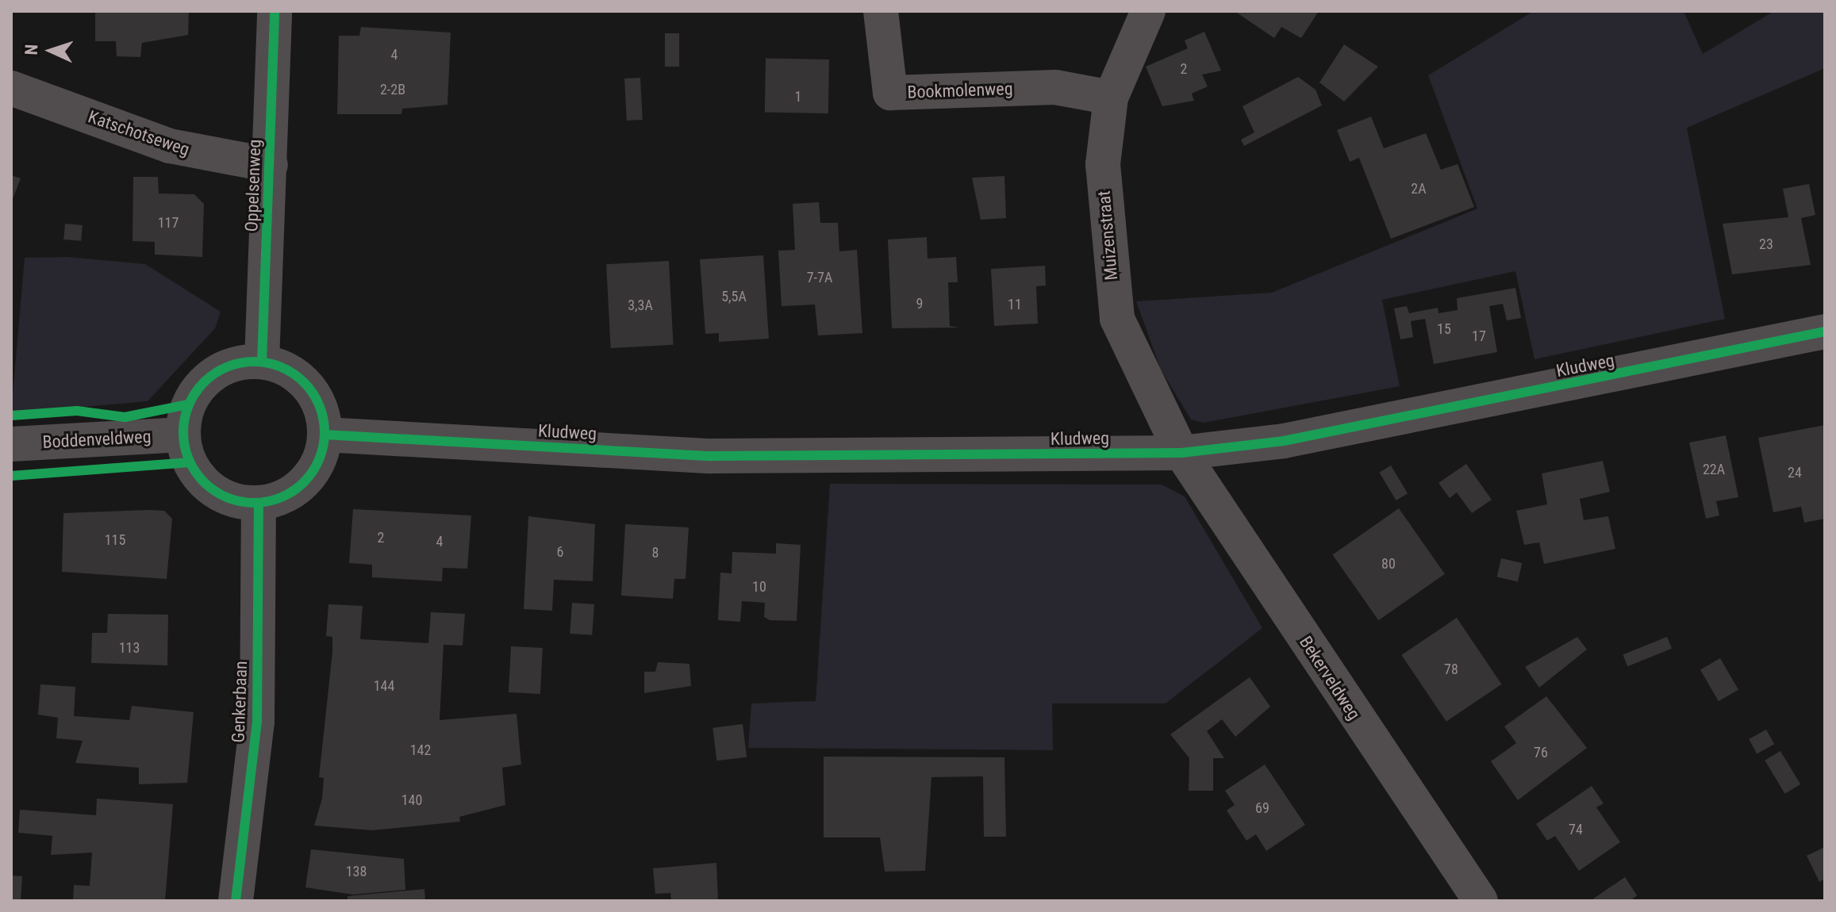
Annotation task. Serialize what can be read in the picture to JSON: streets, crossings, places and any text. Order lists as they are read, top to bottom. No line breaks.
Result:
{"streets":{"street":["Bookmolenweg","Katschotseweg","Oppelsenweg","Muizenstraat","Kludweg","Boddenveldweg","Bekerveldweg","Genkerbaan"]},"crossings":[["Bookmolenweg","Muizenstraat"],["Katschotseweg","Oppelsenweg"],["Oppelsenweg","Kludweg"],["Oppelsenweg","Boddenveldweg"],["Oppelsenweg","Genkerbaan"],["Muizenstraat","Kludweg"],["Muizenstraat","Bekerveldweg"],["Kludweg","Boddenveldweg"],["Kludweg","Bekerveldweg"],["Kludweg","Genkerbaan"],["Boddenveldweg","Genkerbaan"]],"house_numbers":["4","2","2-2B","1","2A","117","23","7-7A","5,5A","9","11","3,3A","15","17","22A","24","2","115","4","6","8","80","10","113","78","144","142","76","140","69","74","138"],"north":"left"}
